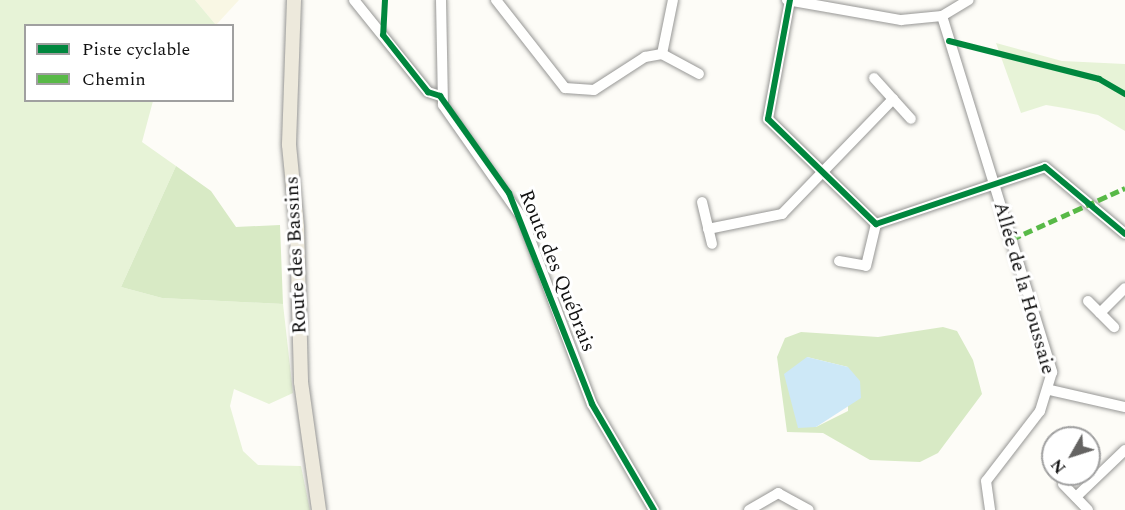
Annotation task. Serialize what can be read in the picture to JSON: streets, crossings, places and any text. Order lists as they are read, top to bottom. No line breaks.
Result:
{"streets":{"main road":["Route des Bassins"],"street":["Route des Québrais","Allée de la Houssaie"]},"legend":["Piste cyclable","Chemin"],"north":"bottom left"}
